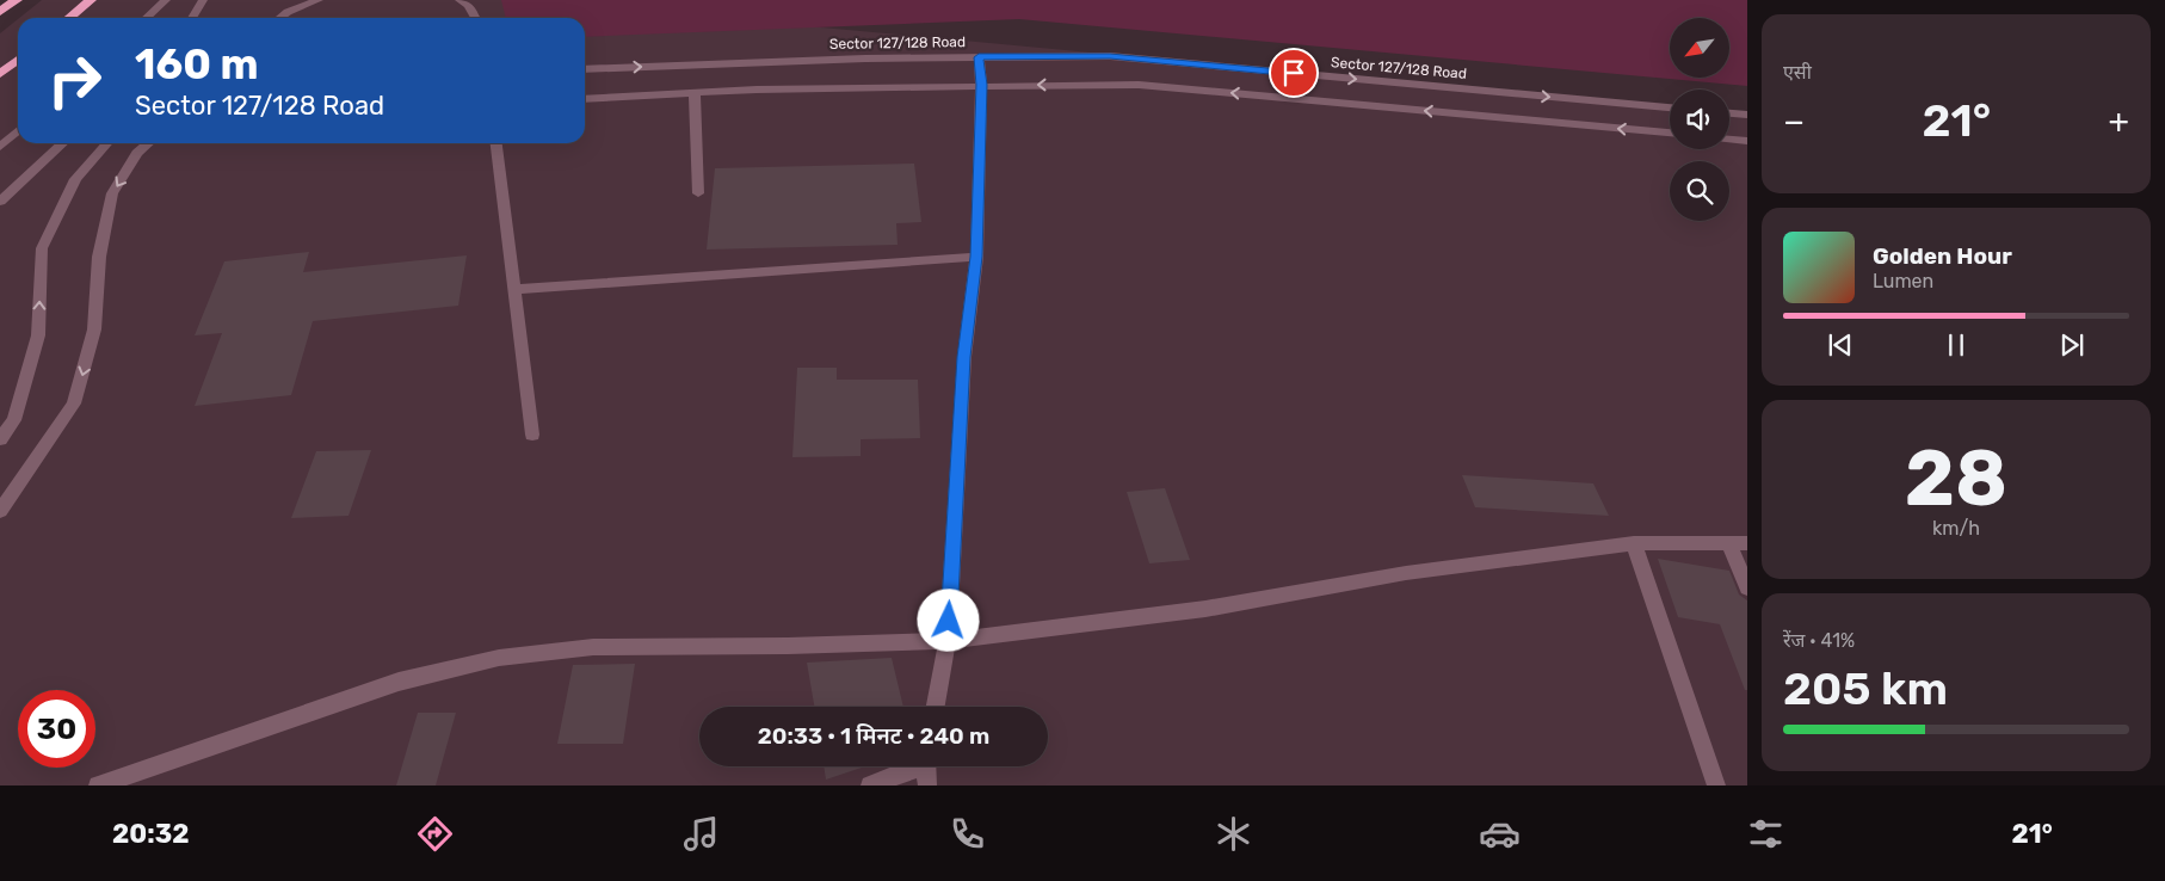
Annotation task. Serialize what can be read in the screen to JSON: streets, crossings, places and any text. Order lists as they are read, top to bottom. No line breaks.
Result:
{"streets":{"street":["Sector 127/128 Road"]},"north":"bottom left","page":{"tile":["एसी",["28","km/h"],["रेंज · 41%","205 km"]],"turn":["160 m","Sector 127/128 Road"],"heat":["−","21°","+"],"song":["Golden Hour","Lumen"],"limit":"30","trip":"20:33 · 1 मिनट · 240 m","tabs":["20:32","21°"]}}
